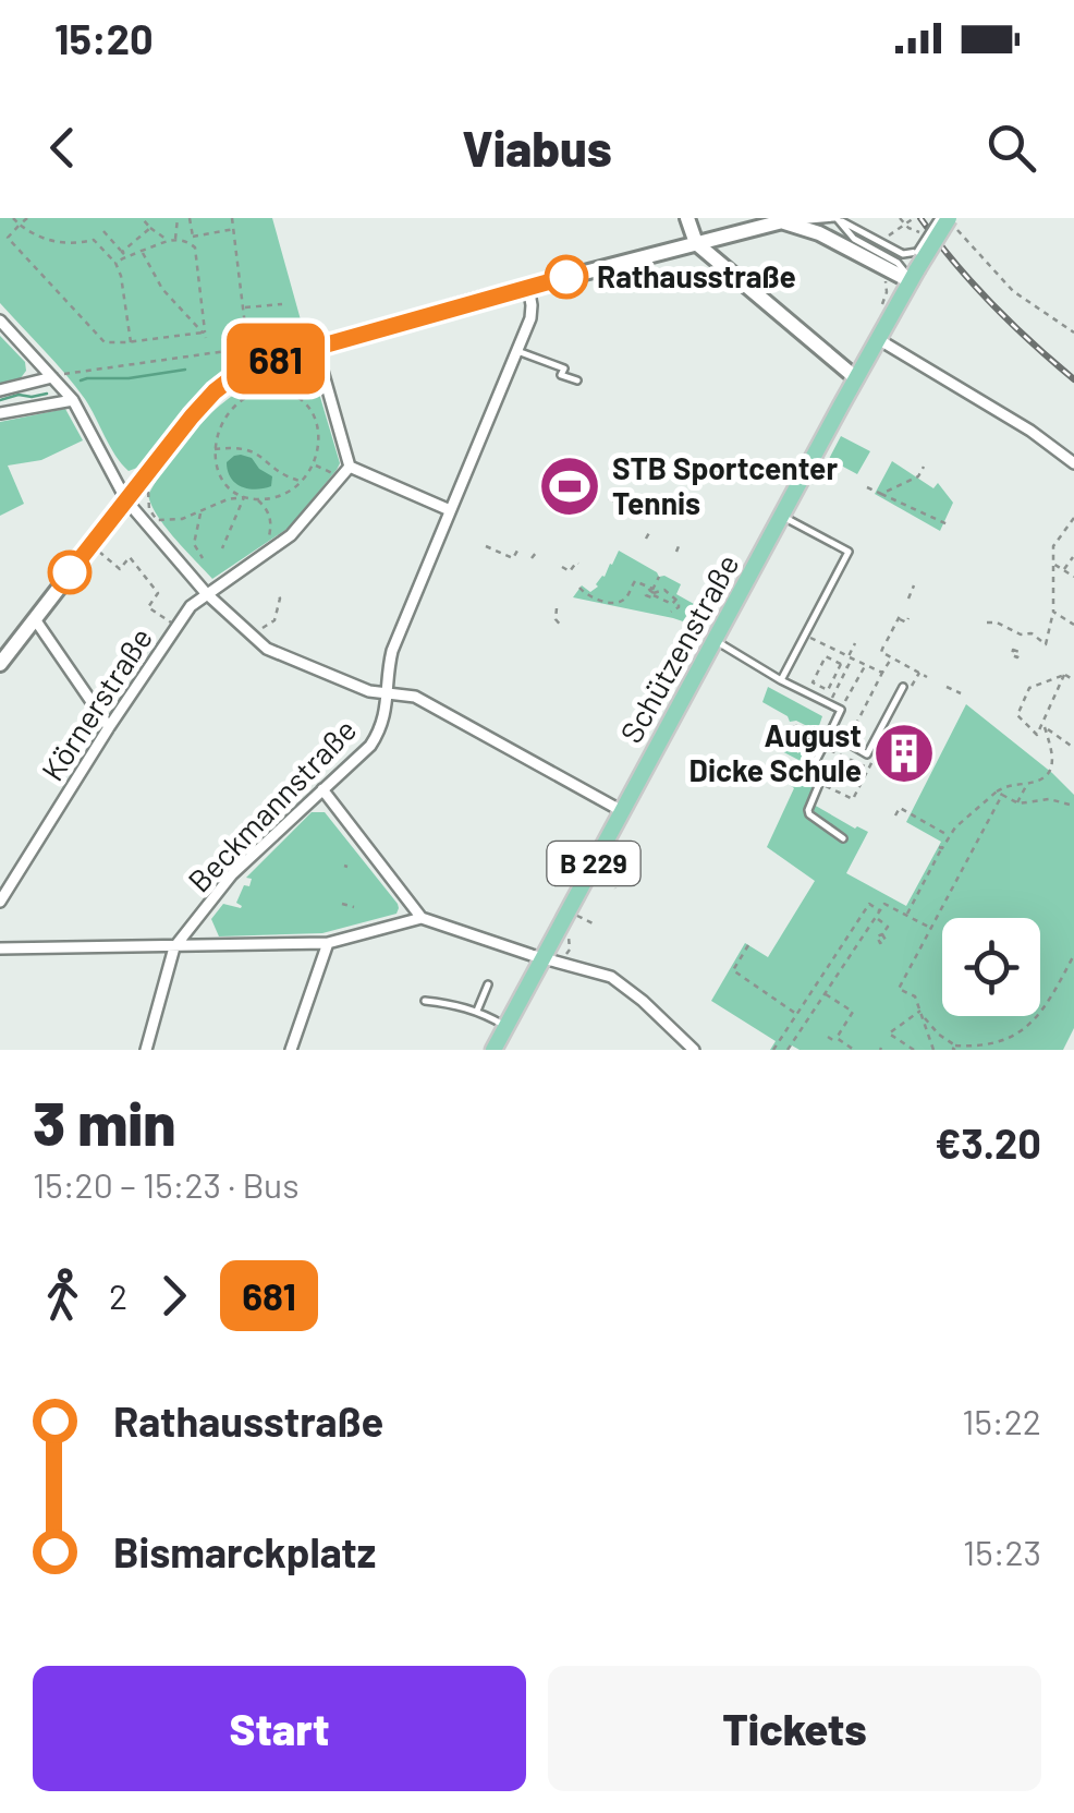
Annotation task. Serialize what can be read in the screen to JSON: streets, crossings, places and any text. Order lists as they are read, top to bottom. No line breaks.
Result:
{"streets":{"main road":["Schützenstraße","B 229"],"street":["Körnerstraße","Beckmannstraße"]},"places":{"other":["Rathausstraße"],"sports":["STB Sportcenter Tennis"],"building":["August Dicke Schule"]},"lines":["bus line 681"],"page":{"status":"15:20","header":"Viabus","on_map":"681","heading":["3 min","15:20 – 15:23 · Bus","€3.20"],"legs":["2","681"],"list":[{"name":"Rathausstraße","value":"15:22"},{"name":"Bismarckplatz","value":"15:23"}],"buttons":["Start","Tickets"]}}
